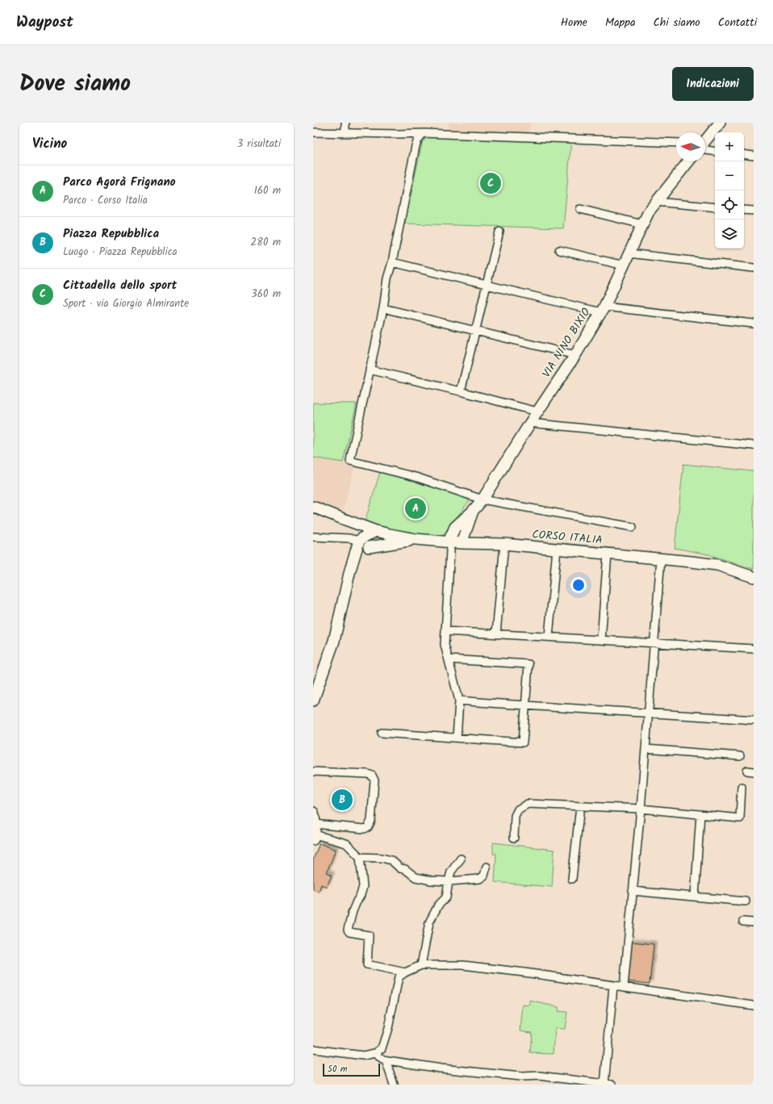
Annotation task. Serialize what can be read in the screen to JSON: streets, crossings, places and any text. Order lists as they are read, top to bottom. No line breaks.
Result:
{"streets":{"street":["VIA NINO BIXIO","CORSO ITALIA"]},"crossings":[["VIA NINO BIXIO","CORSO ITALIA"]],"scale_bar":"50 m","north":"left","page":{"header":"Waypost","nav":["Home","Mappa","Chi siamo","Contatti"],"title":"Dove siamo","buttons":"Indicazioni","heading":["Vicino","3 risultati"],"map_buttons":["+","−"],"list":[{"mark":"A","name":"Parco Agorà Frignano","note":"Parco · Corso Italia","value":"160 m"},{"mark":"B","name":"Piazza Repubblica","note":"Luogo · Piazza Repubblica","value":"280 m"},{"mark":"C","name":"Cittadella dello sport","note":"Sport · via Giorgio Almirante","value":"360 m"}],"pins":["C","A","B"],"scale":"50 m"}}
